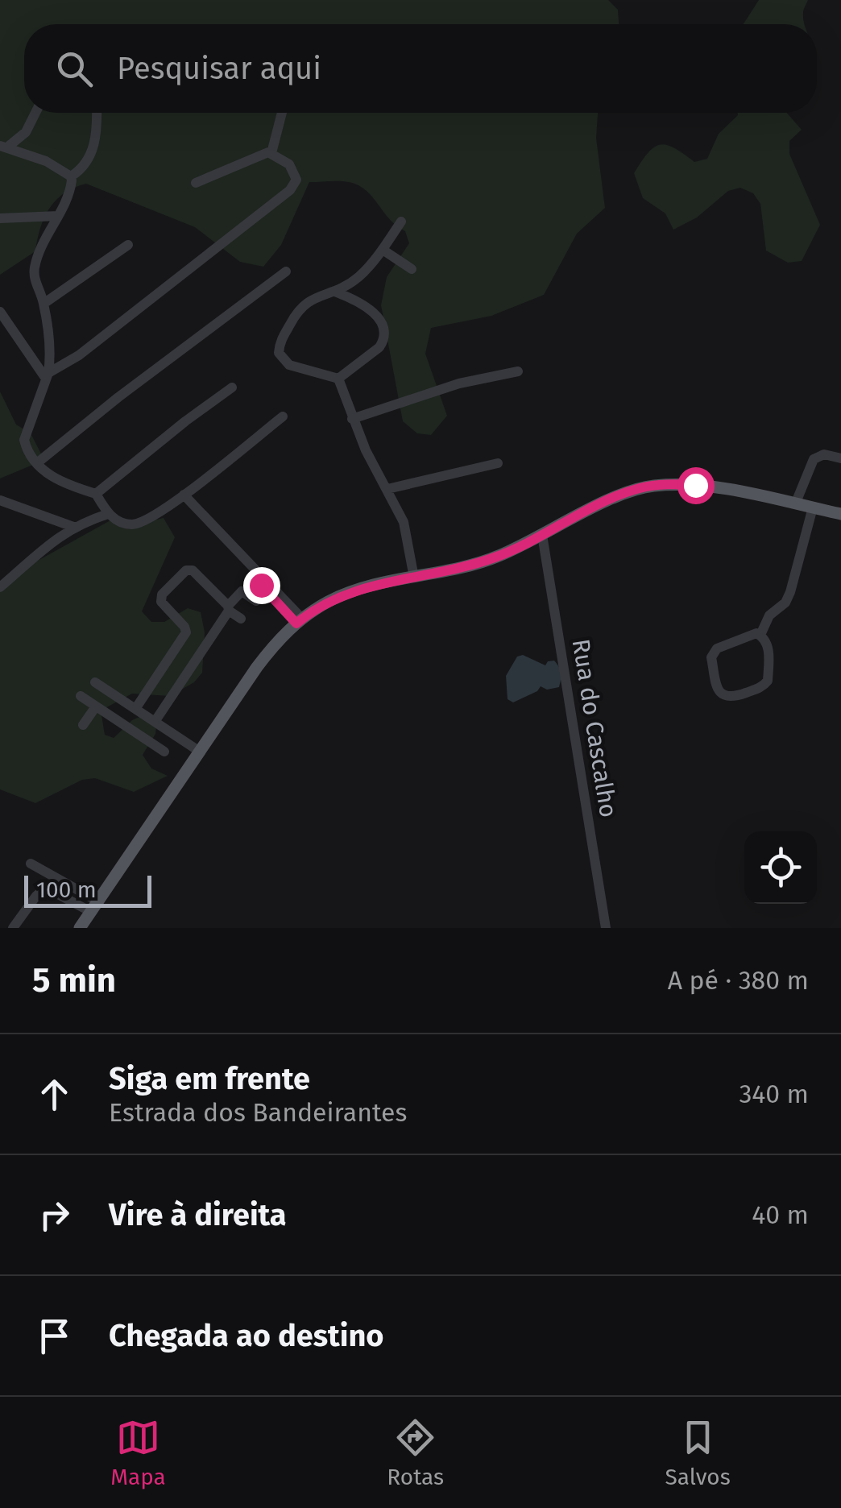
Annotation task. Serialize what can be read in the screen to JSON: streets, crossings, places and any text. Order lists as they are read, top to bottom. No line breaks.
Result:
{"streets":{"street":["Rua do Cascalho"]},"scale_bar":"100 m","page":{"search":"Pesquisar aqui","scale":"100 m","heading":["5 min","A pé · 380 m"],"list":[["Siga em frente","Estrada dos Bandeirantes","340 m"],["Vire à direita","40 m"],"Chegada ao destino"],"nav":["Mapa","Rotas","Salvos"]}}
